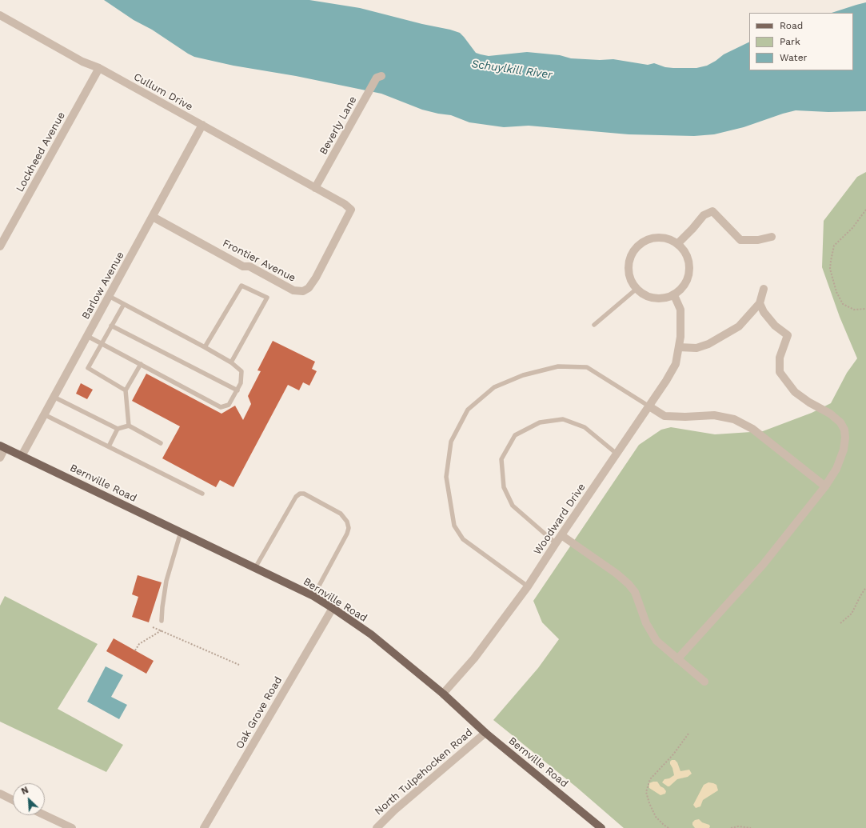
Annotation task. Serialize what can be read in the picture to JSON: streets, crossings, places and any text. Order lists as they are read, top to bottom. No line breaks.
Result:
{"streets":{"main road":["Bernville Road"],"street":["Cullum Drive","Beverly Lane","Lockheed Avenue","Frontier Avenue","Barlow Avenue","Woodward Drive","Oak Grove Road","North Tulpehocken Road"]},"crossings":[["Cullum Drive","Beverly Lane"],["Cullum Drive","Lockheed Avenue"],["Cullum Drive","Frontier Avenue"],["Cullum Drive","Barlow Avenue"],["Beverly Lane","Frontier Avenue"],["Frontier Avenue","Barlow Avenue"],["Barlow Avenue","Bernville Road"],["Bernville Road","Woodward Drive"],["Bernville Road","Oak Grove Road"],["Bernville Road","North Tulpehocken Road"]],"water":["Schuylkill River"],"legend":["Road","Park","Water"],"north":"top left"}
